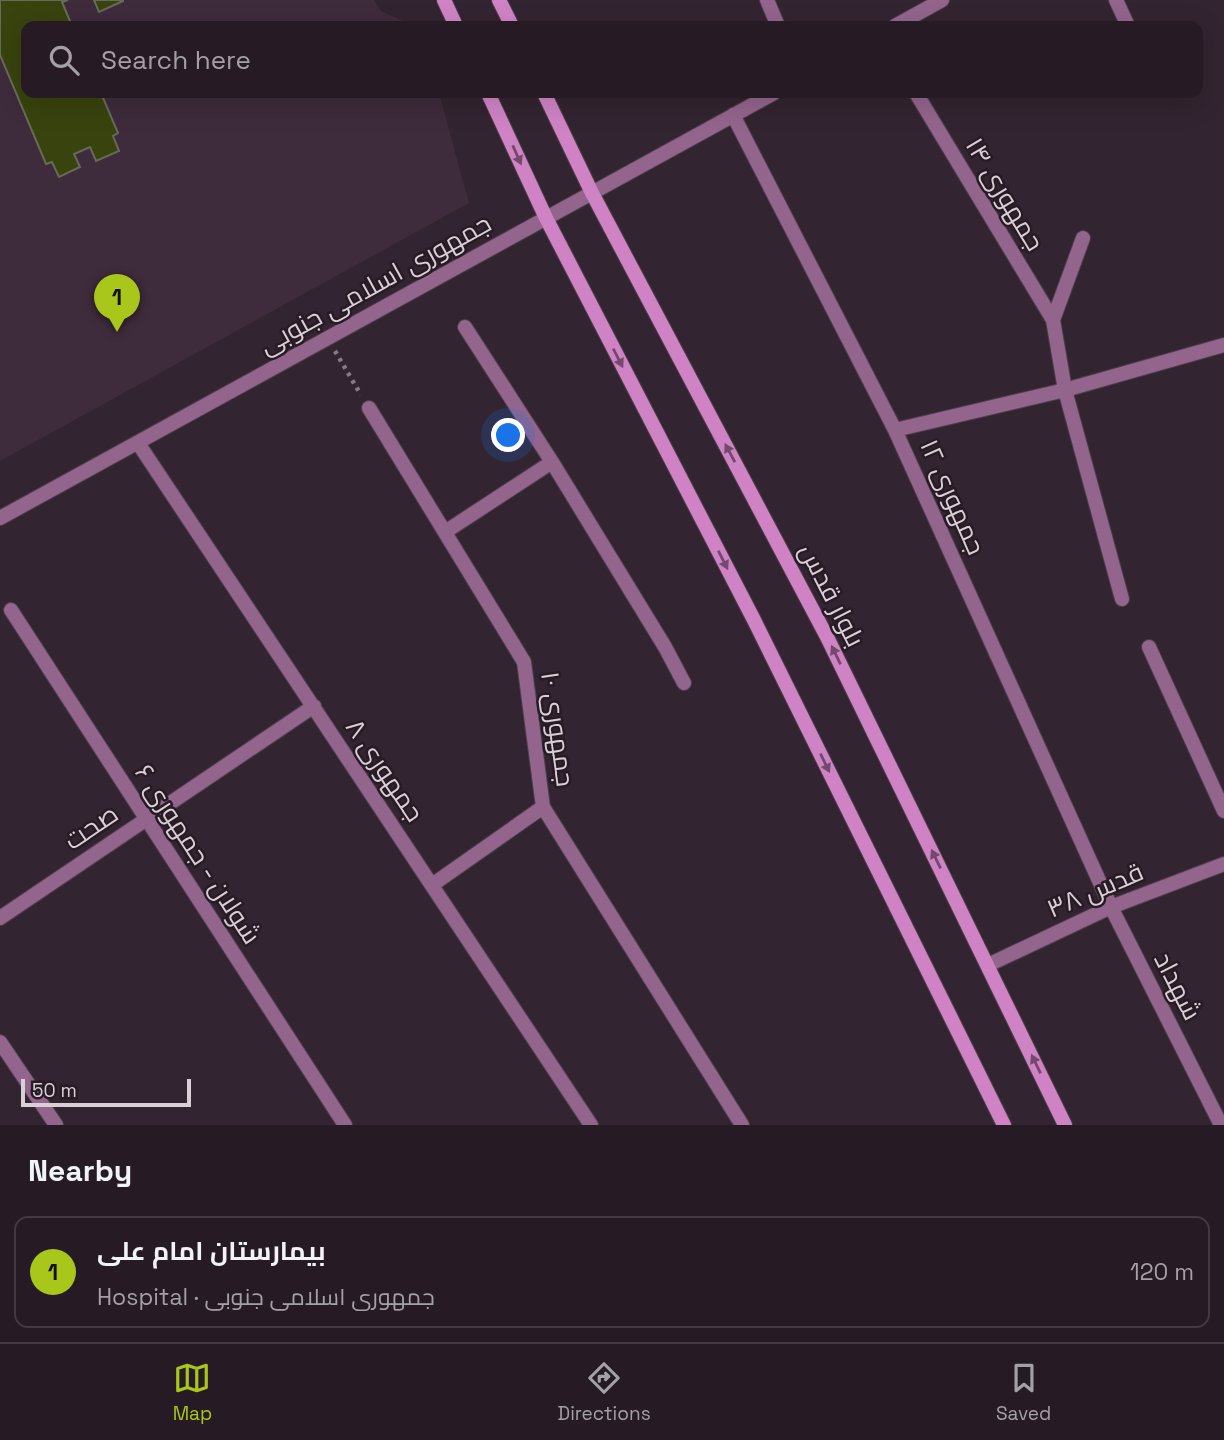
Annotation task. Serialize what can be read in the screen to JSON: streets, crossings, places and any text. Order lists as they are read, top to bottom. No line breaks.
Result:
{"streets":{"main road":["بلوار قدس"],"street":["جمهوری ۱۴","جمهوری اسلامی جنوبی","جمهوری ۱۲","جمهوری ۱۰","جمهوری ۸","صحت","شولان - جمهوری ۶","قدس ۳۸","شهداد"]},"crossings":[["جمهوری اسلامی جنوبی","جمهوری ۱۲"],["جمهوری اسلامی جنوبی","بلوار قدس"],["جمهوری اسلامی جنوبی","جمهوری ۸"],["جمهوری ۱۲","قدس ۳۸"],["جمهوری ۱۲","شهداد"],["بلوار قدس","قدس ۳۸"],["جمهوری ۸","صحت"],["صحت","شولان - جمهوری ۶"],["قدس ۳۸","شهداد"]],"scale_bar":"50 m","page":{"search":"Search here","pins":"1","scale":"50 m","heading":"Nearby","list":[{"mark":"1","name":"بیمارستان امام علی","note":"Hospital · جمهوری اسلامی جنوبی","value":"120 m"}],"nav":["Map","Directions","Saved"]}}
